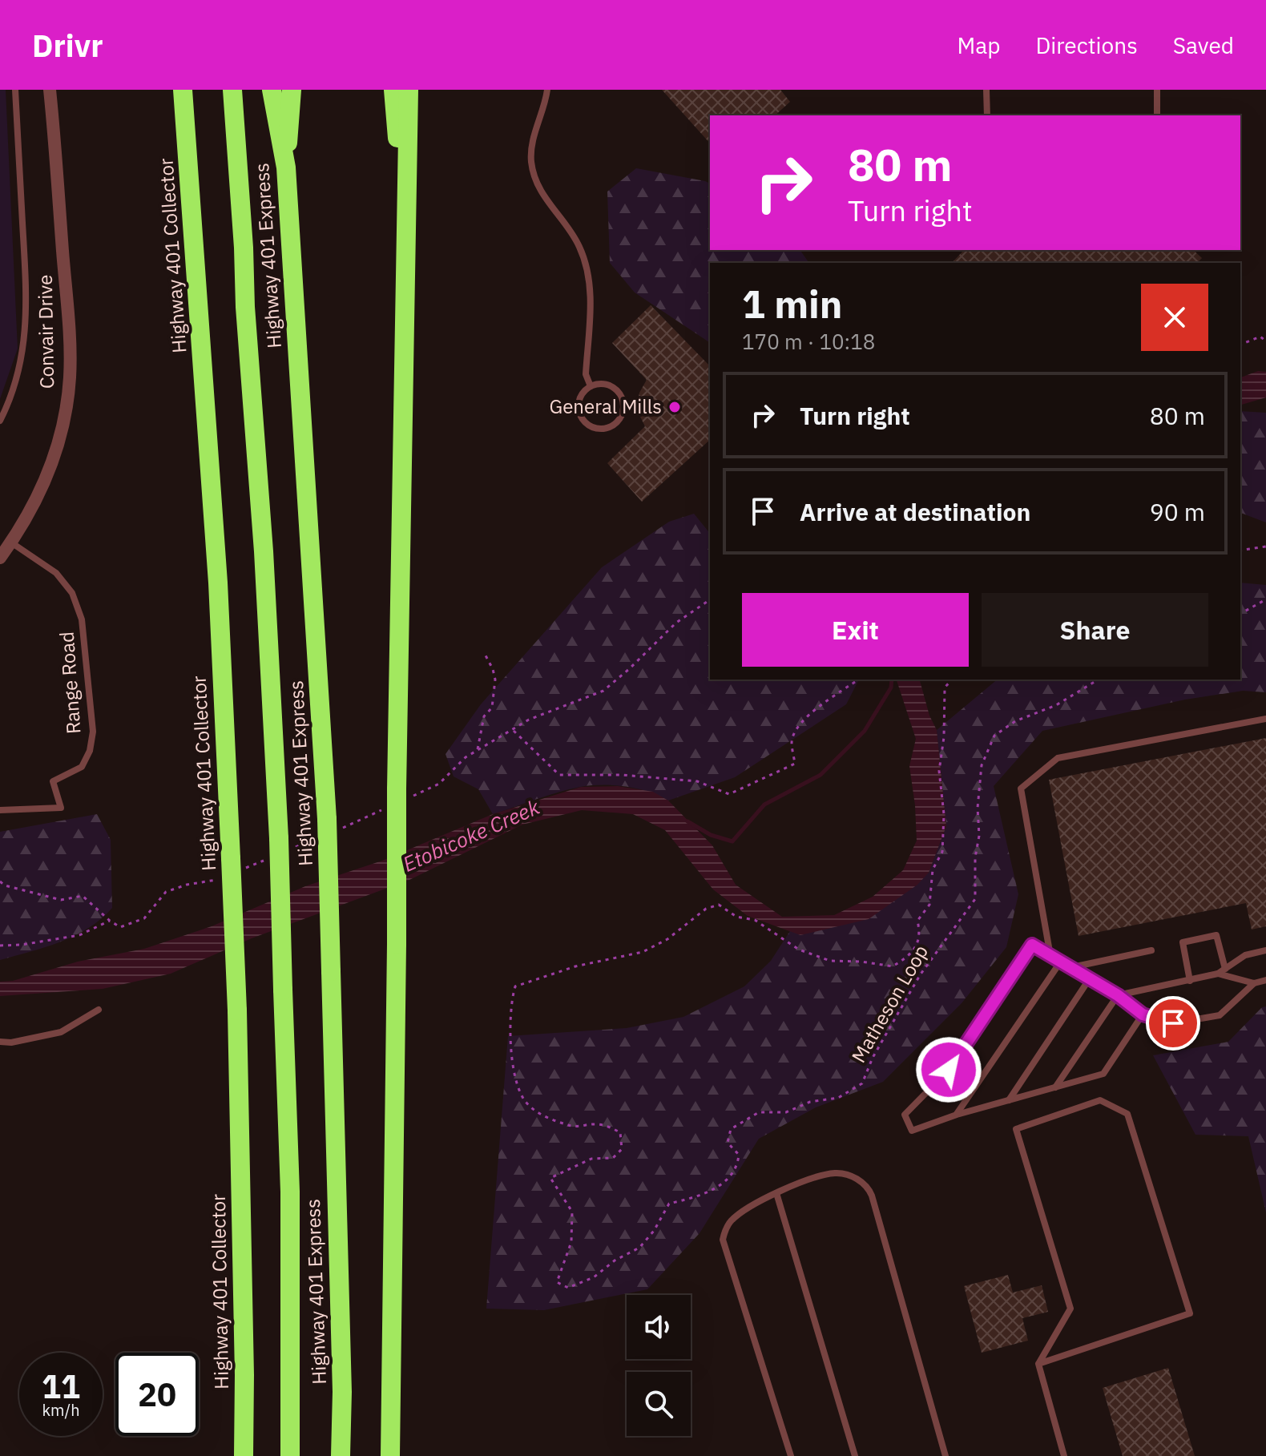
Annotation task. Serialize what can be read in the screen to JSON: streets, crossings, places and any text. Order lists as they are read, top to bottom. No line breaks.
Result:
{"streets":{"highway":["Highway 401 Collector","Highway 401 Express"],"street":["Convair Drive"],"lane":["Range Road"],"path":["Matheson Loop"]},"crossings":[["Convair Drive","Range Road"]],"water":["Etobicoke Creek"],"places":["General Mills"],"page":{"header":"Drivr","nav":["Map","Directions","Saved"],"turn":["80 m","Turn right"],"heading":["1 min","170 m · 10:18"],"list":[{"name":"Turn right","value":"80 m"},{"name":"Arrive at destination","value":"90 m"}],"buttons":["Exit","Share"],"speed":"11 km/h","limit":"20"}}
